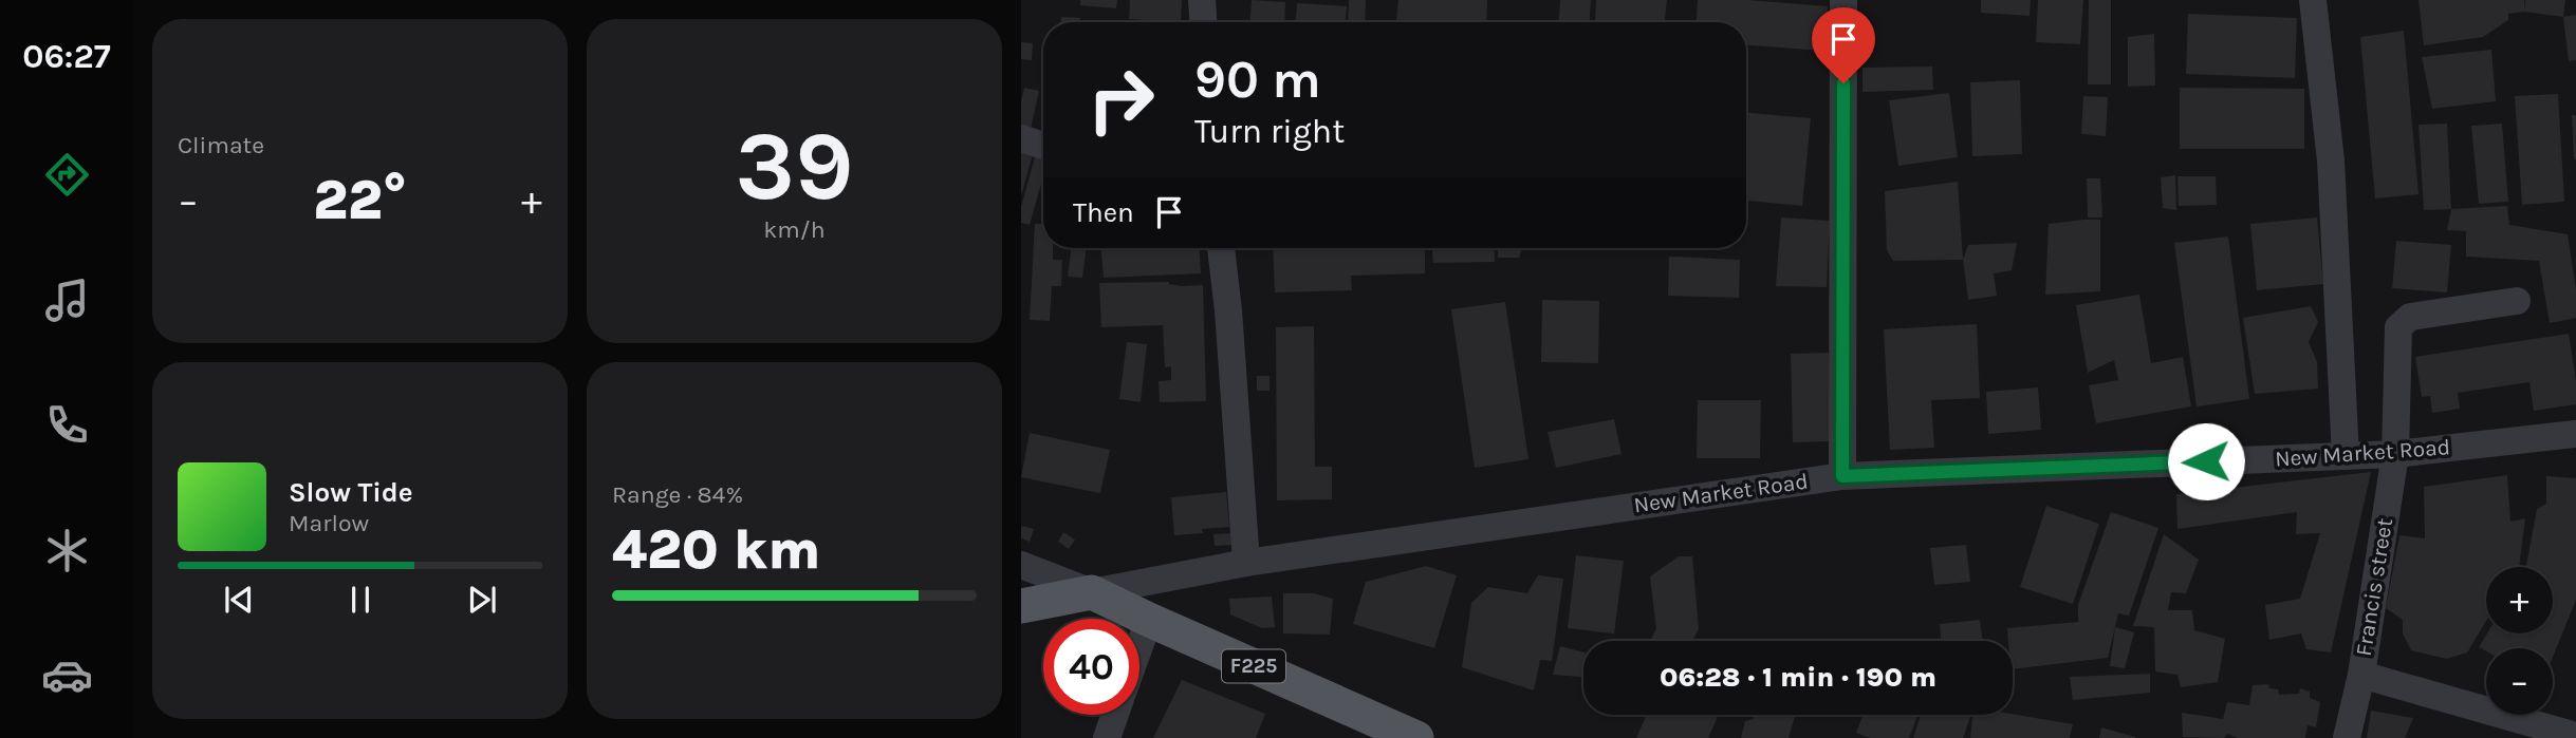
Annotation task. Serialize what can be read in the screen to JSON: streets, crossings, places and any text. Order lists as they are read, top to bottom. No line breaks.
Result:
{"streets":{"main road":["F225"],"street":["New Market Road","Francis street"]},"crossings":[["New Market Road","Francis street"],["New Market Road","F225"]],"page":{"tabs":"06:27","tile":["Climate",["39","km/h"],["Range · 84%","420 km"]],"turn":["90 m","Turn right"],"heat":["−","22°","+"],"then":"Then","song":["Slow Tide","Marlow"],"map_buttons":["+","−"],"limit":"40","trip":"06:28 · 1 min · 190 m"}}
